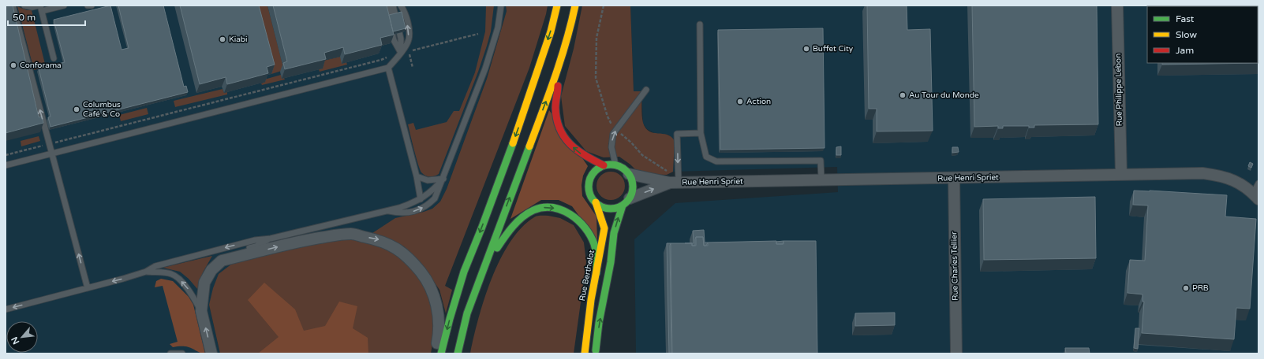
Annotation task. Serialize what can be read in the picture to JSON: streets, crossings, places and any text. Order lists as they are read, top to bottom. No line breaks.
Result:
{"streets":{"main road":["Rue Berthelot"],"street":["Rue Philippe Lebon","Rue Henri Spriet","Rue Charles Tellier"]},"crossings":[["Rue Philippe Lebon","Rue Henri Spriet"],["Rue Henri Spriet","Rue Charles Tellier"]],"places":["Kiabi","Buffet City","Conforama","Au Tour du Monde","Action","Columbus Café & Co","PRB"],"legend":["Fast","Slow","Jam"],"scale_bar":"50 m","north":"bottom left"}
